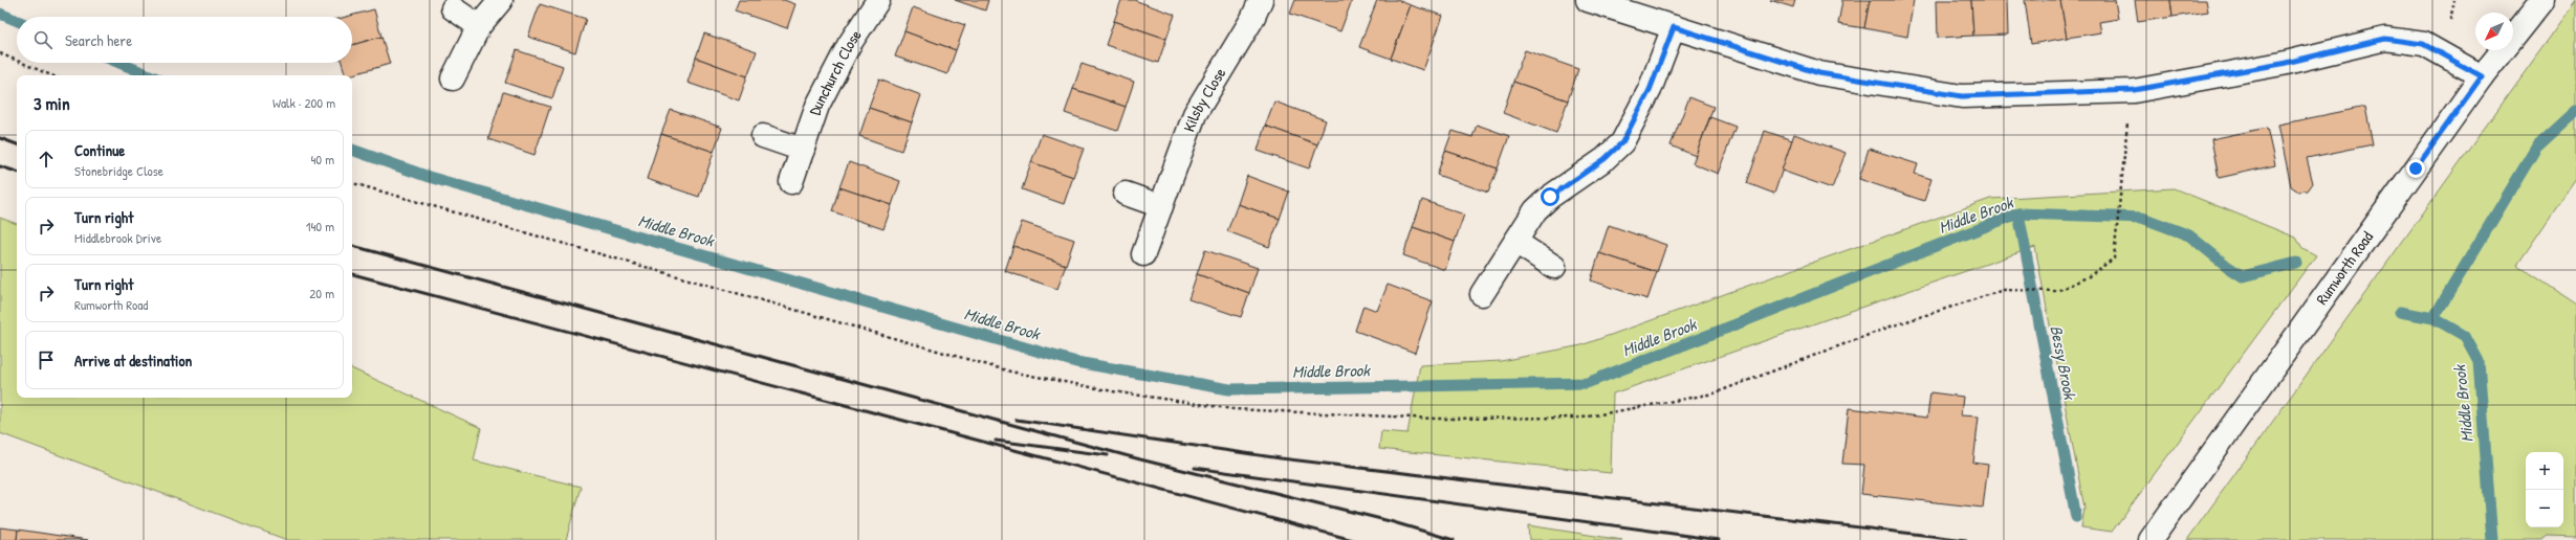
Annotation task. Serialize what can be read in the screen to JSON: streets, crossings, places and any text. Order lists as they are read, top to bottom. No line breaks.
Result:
{"streets":{"street":["Dunchurch Close","Kilsby Close","Rumworth Road"]},"water":["Middle Brook","Bessy Brook"],"north":"bottom left","page":{"search":"Search here","heading":["3 min","Walk · 200 m"],"list":[["Continue","Stonebridge Close","40 m"],["Turn right","Middlebrook Drive","140 m"],["Turn right","Rumworth Road","20 m"],"Arrive at destination"],"map_buttons":["+","−"]}}
